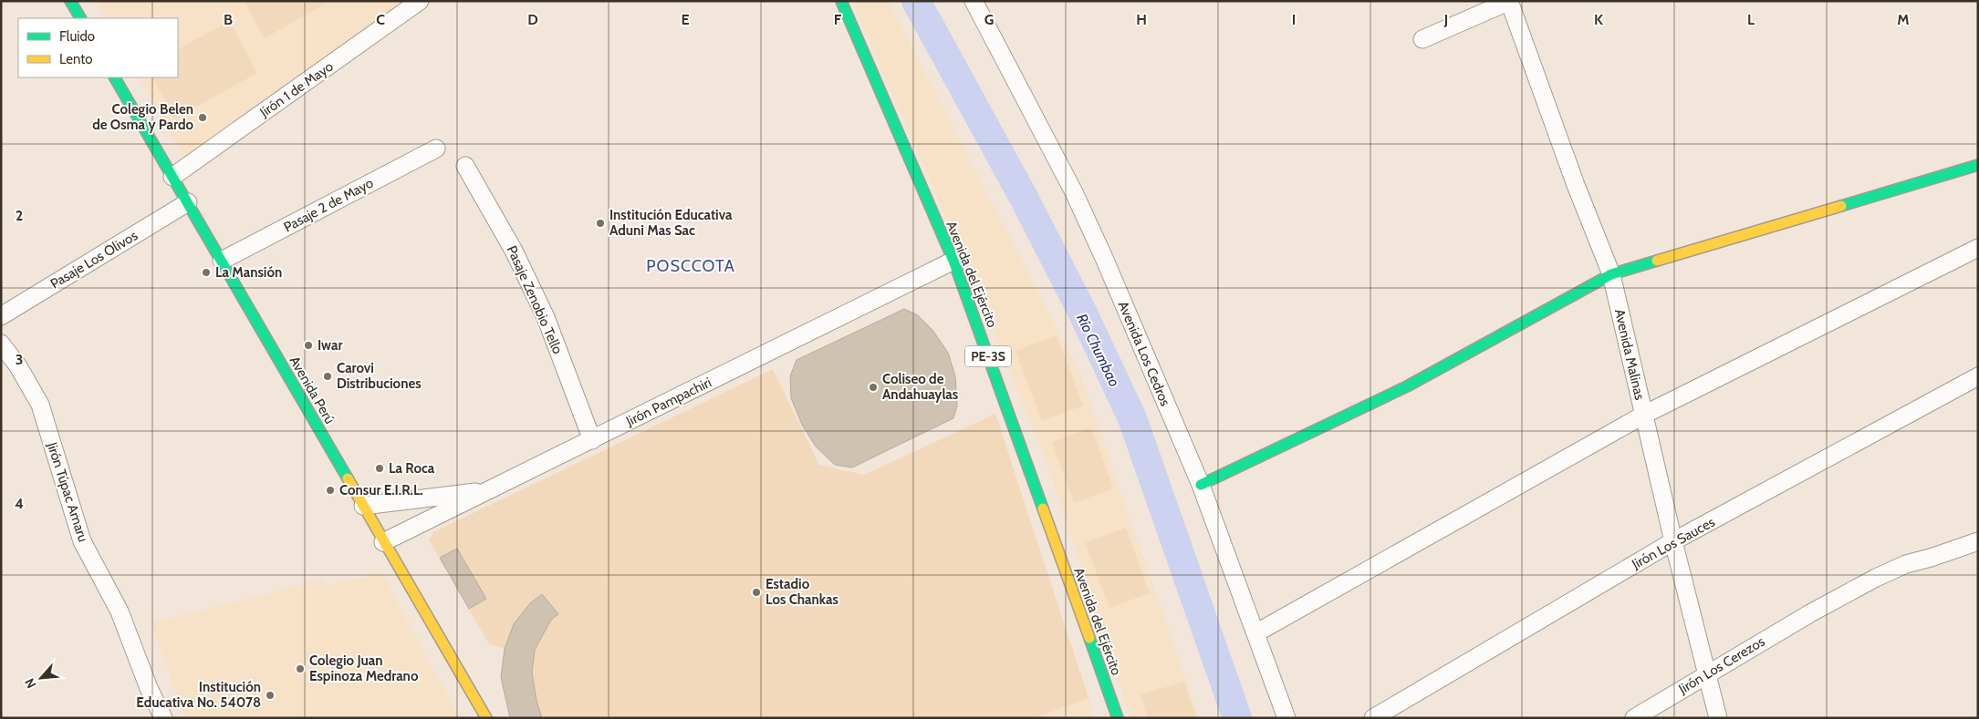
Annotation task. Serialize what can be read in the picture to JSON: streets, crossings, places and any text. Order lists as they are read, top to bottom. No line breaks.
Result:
{"streets":{"main road":["Avenida del Ejército","PE-3S","Avenida Perú"],"street":["Jirón 1 de Mayo","Pasaje 2 de Mayo","Pasaje Los Olivos","Pasaje Zenobio Tello","Avenida Los Cedros","Avenida Malinas","Jirón Pampachiri","Jirón Túpac Amaru","Jirón Los Sauces","Jirón Los Cerezos"]},"crossings":[["Jirón 1 de Mayo","Avenida Perú"],["Pasaje 2 de Mayo","Avenida Perú"],["Pasaje Los Olivos","Avenida Perú"],["Avenida del Ejército","Jirón Pampachiri"],["Pasaje Zenobio Tello","Jirón Pampachiri"],["Avenida Malinas","Jirón Los Sauces"],["Avenida Malinas","Jirón Los Cerezos"],["Avenida Perú","Jirón Pampachiri"]],"districts":["POSCCOTA"],"water":["Río Chumbao"],"places":["Colegio Belen de Osma y Pardo","Institución Educativa Aduni Mas Sac","La Mansión","Iwar","Carovi Distribuciones","Coliseo de Andahuaylas","La Roca","Consur E.I.R.L.","Estadio Los Chankas","Colegio Juan Espinoza Medrano","Institución Educativa No. 54078"],"legend":["Fluido","Lento"],"north":"bottom left","grid":{"columns":["B","C","D","E","F","G","H","I","J","K","L","M"],"rows":["2","3","4"]}}
